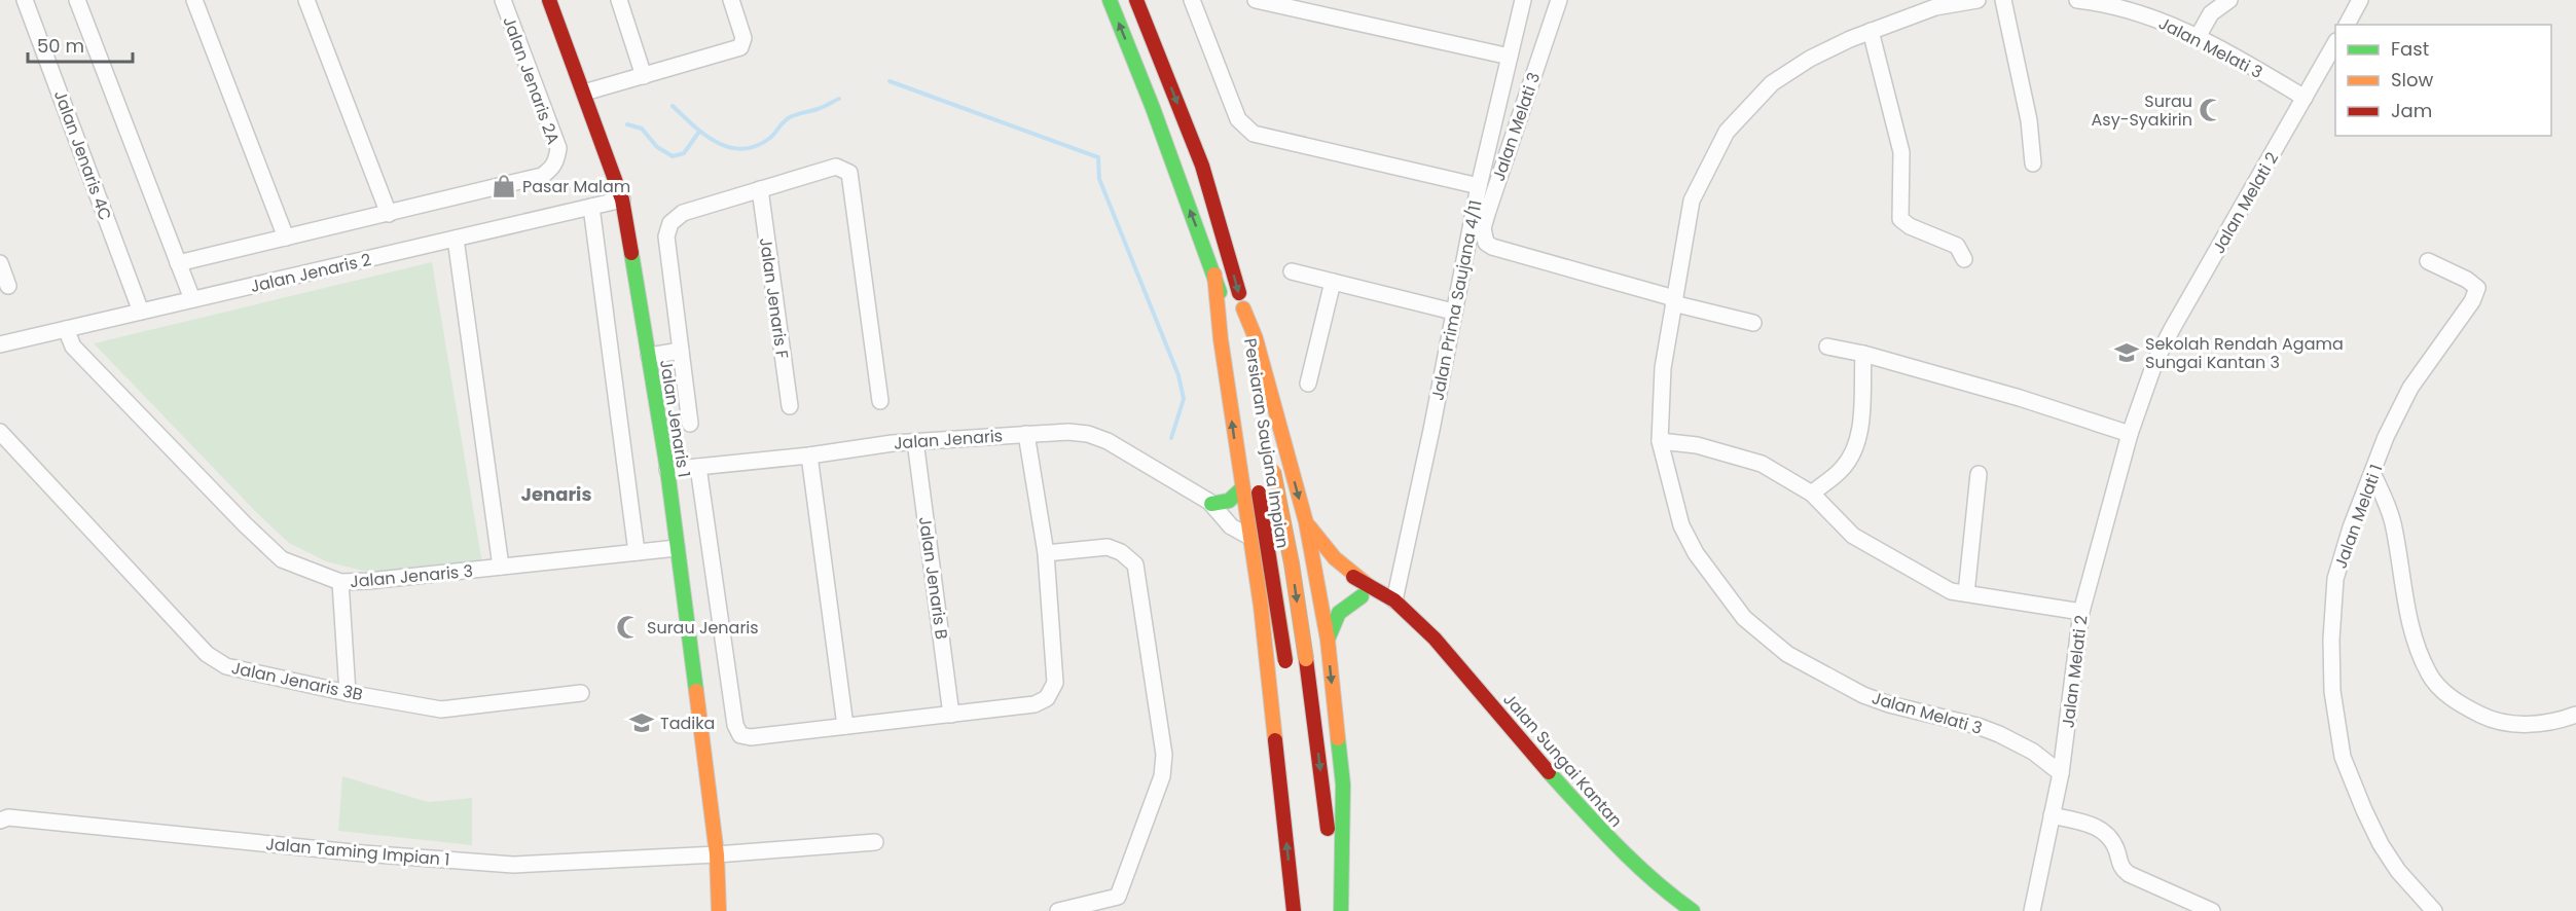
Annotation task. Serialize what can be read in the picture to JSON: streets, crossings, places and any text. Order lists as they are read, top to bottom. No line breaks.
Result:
{"streets":{"main road":["Jalan Jenaris 1","Persiaran Saujana Impian","Jalan Sungai Kantan"],"street":["Jalan Melati 3","Jalan Jenaris 2A","Jalan Jenaris 4C","Jalan Melati 2","Jalan Jenaris 2","Jalan Jenaris F","Jalan Prima Saujana 4/11","Jalan Jenaris","Jalan Melati 1","Jalan Jenaris 3","Jalan Jenaris B","Jalan Jenaris 3B","Jalan Taming Impian 1"]},"crossings":[["Jalan Melati 3","Jalan Melati 2"],["Jalan Jenaris 4C","Jalan Jenaris 2"],["Jalan Jenaris 2","Jalan Jenaris 1"],["Jalan Jenaris 2","Jalan Jenaris 3"],["Jalan Prima Saujana 4/11","Jalan Sungai Kantan"],["Jalan Jenaris 1","Jalan Jenaris"],["Jalan Jenaris 1","Jalan Jenaris 3"],["Jalan Jenaris 1","Jalan Taming Impian 1"],["Jalan Jenaris","Jalan Jenaris B"],["Jalan Jenaris","Jalan Sungai Kantan"]],"districts":["Jenaris"],"places":{"mosque":["Surau Asy-Syakirin","Surau Jenaris"],"shop":["Pasar Malam"],"school or university":["Sekolah Rendah Agama Sungai Kantan 3","Tadika"]},"legend":["Fast","Slow","Jam"],"scale_bar":"50 m"}
